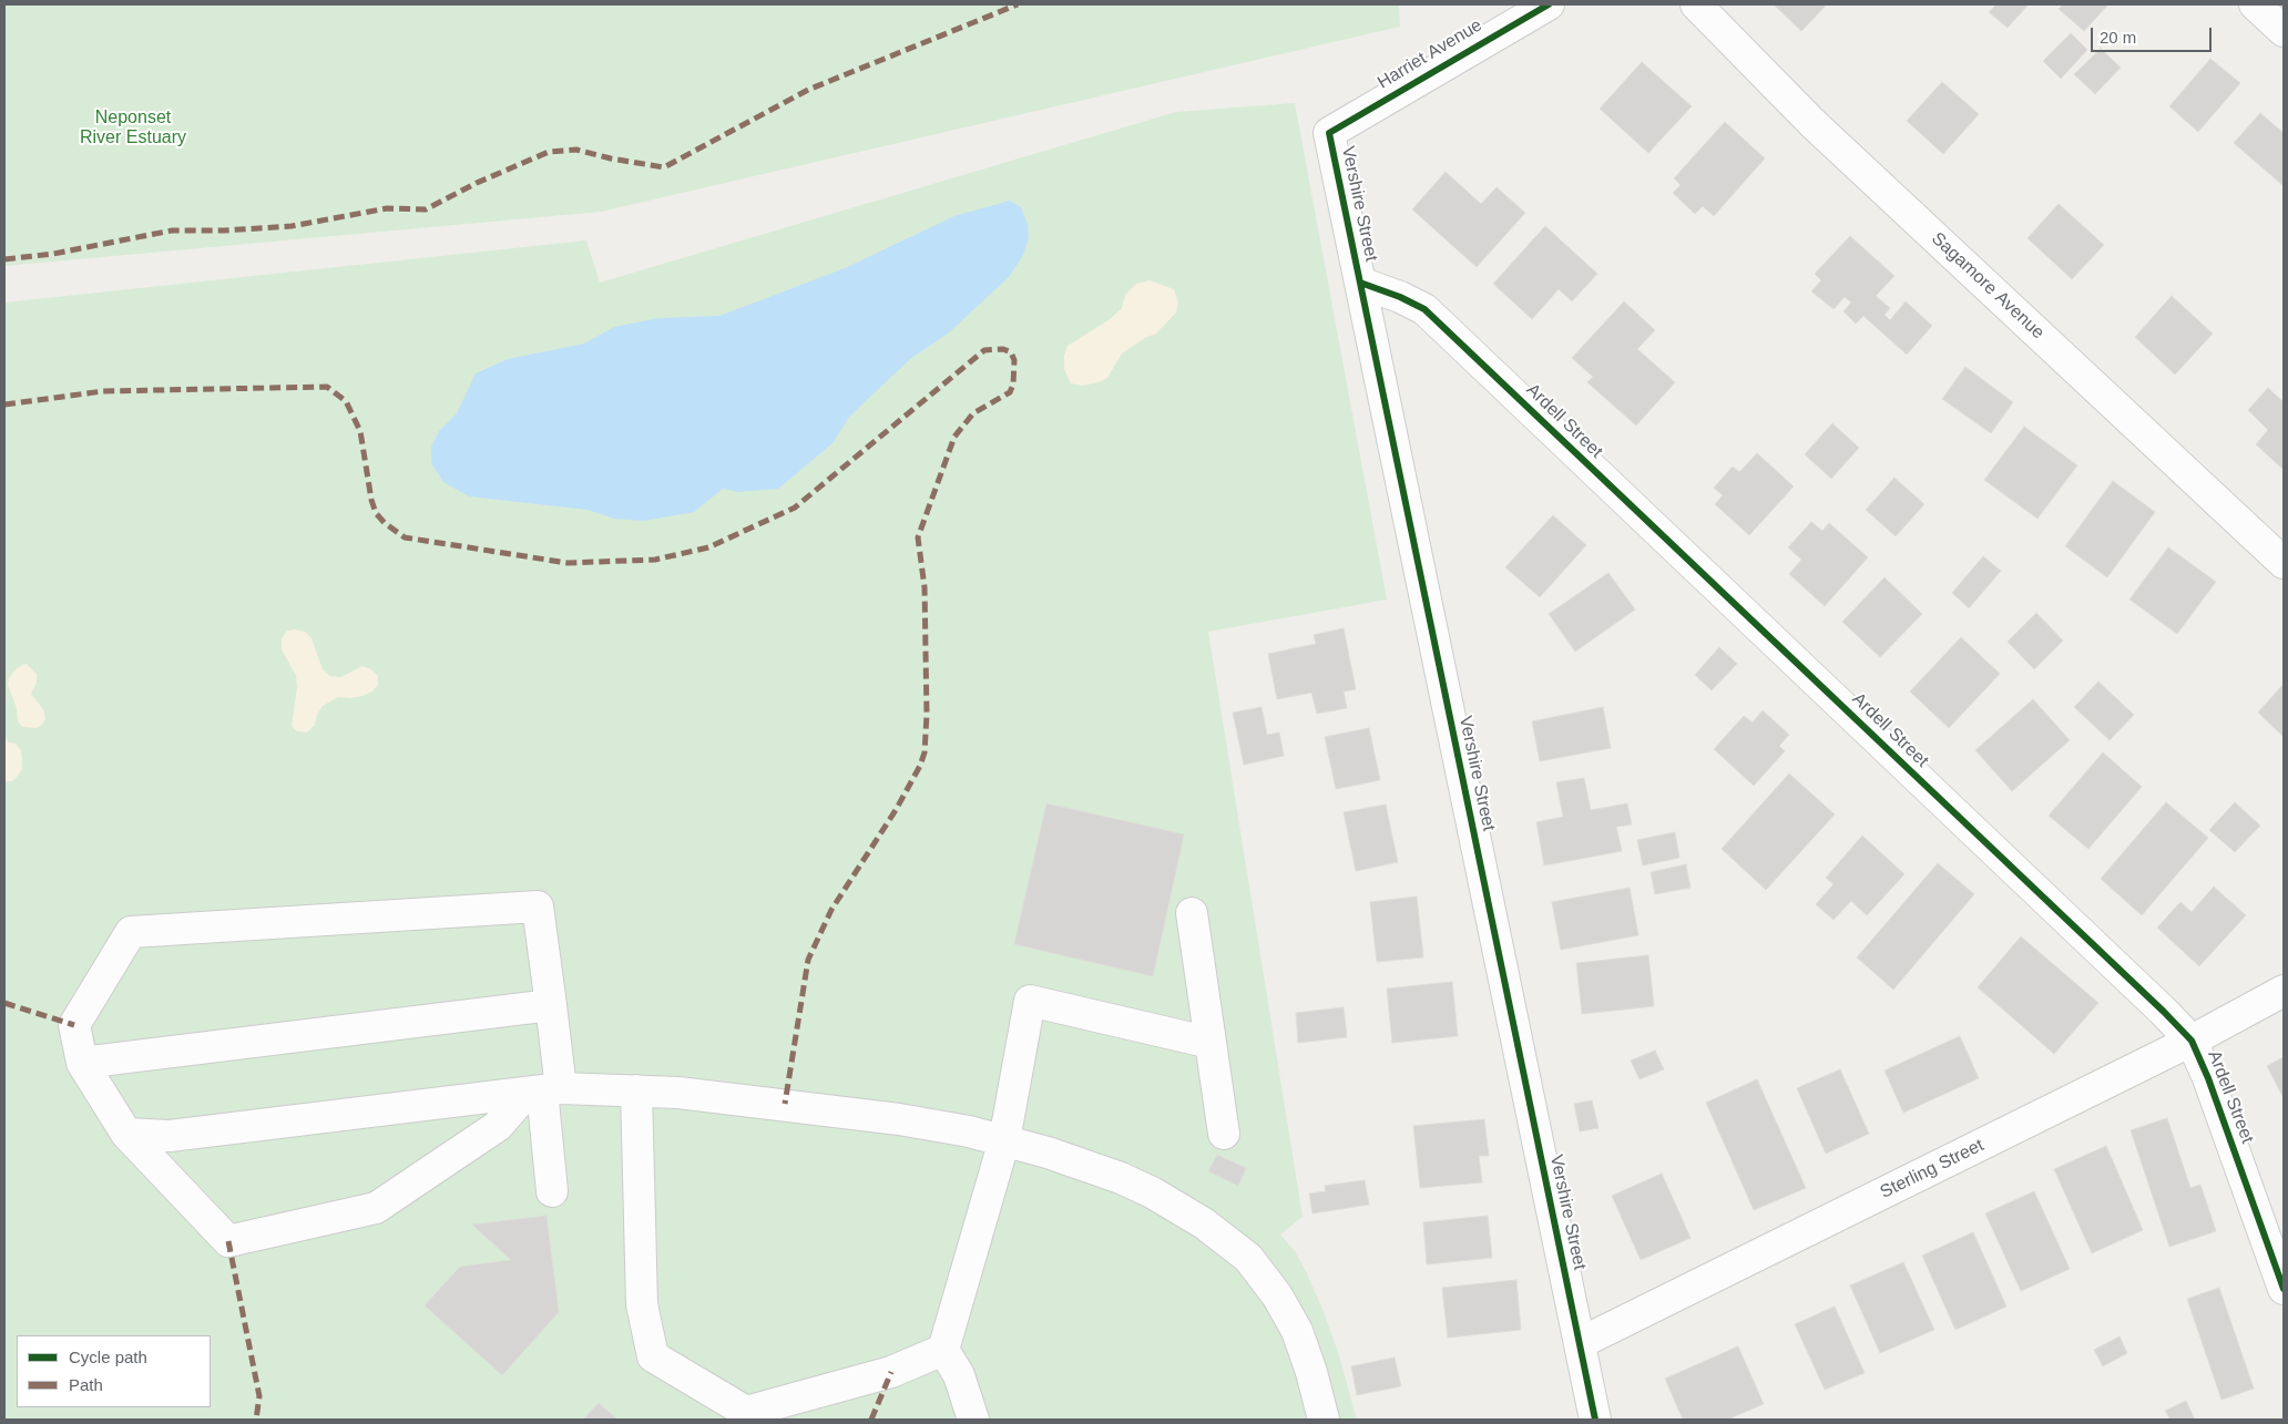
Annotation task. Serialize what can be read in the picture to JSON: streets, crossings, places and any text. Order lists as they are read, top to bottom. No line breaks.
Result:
{"streets":{"street":["Harriet Avenue","Vershire Street","Sagamore Avenue","Ardell Street","Sterling Street"]},"crossings":[["Harriet Avenue","Vershire Street"],["Vershire Street","Ardell Street"],["Vershire Street","Sterling Street"],["Ardell Street","Sterling Street"]],"parks":["Neponset River Estuary"],"legend":["Cycle path","Path"],"scale_bar":"20 m"}
